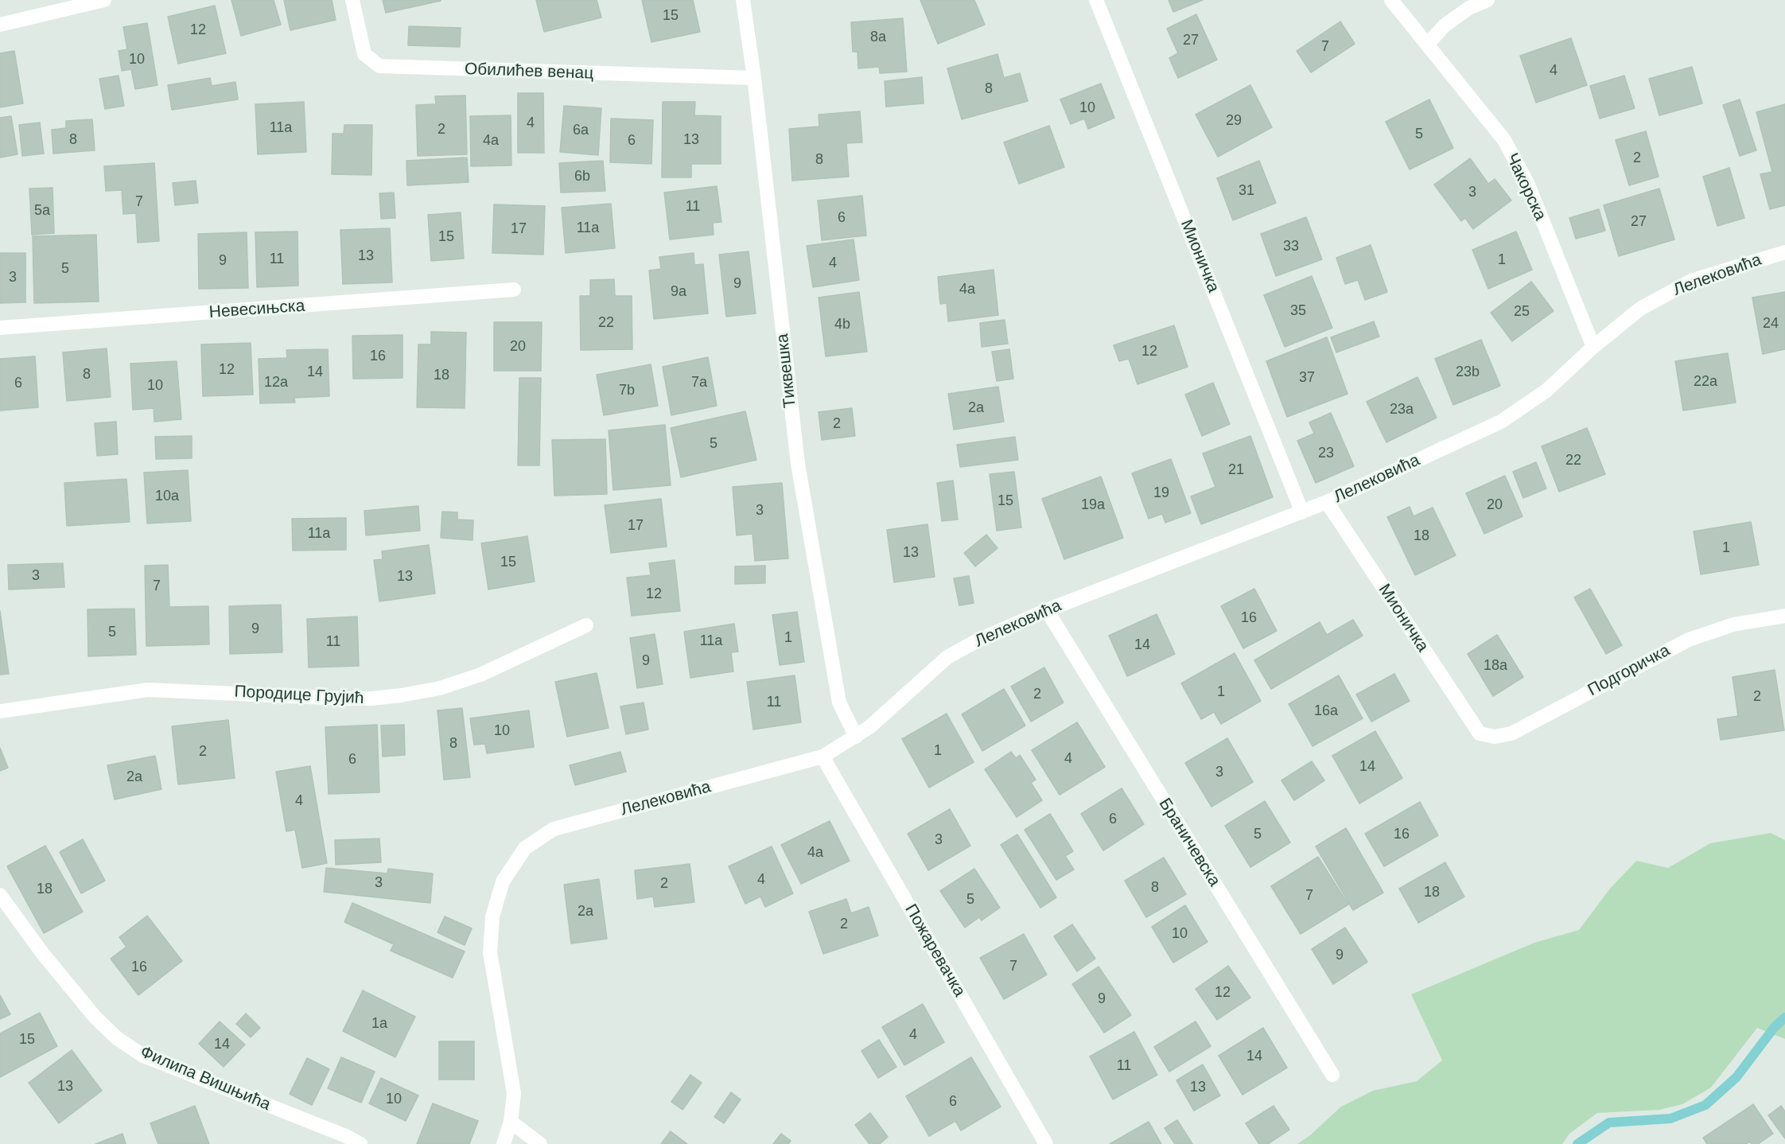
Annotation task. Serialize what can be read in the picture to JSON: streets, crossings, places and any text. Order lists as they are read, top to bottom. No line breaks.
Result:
{"streets":{"street":["Обилићев венац","Чакорска","Мионичка","Лелековића","Невесињска","Тиквешка","Подгоричка","Породице Грујић","Браничевска","Пожаревачка","Филипа Вишњића"]},"crossings":[["Обилићев венац","Тиквешка"],["Чакорска","Лелековића"],["Мионичка","Лелековића"],["Мионичка","Подгоричка"],["Лелековића","Тиквешка"],["Лелековића","Браничевска"],["Лелековића","Пожаревачка"]],"house_numbers":["15","12","8a","27","7","10","4","8","10","29","4","11a","2","6a","5","8","13","4a","6","2","8","6b","31","3","7","11","5a","6","27","11a","17","15","33","13","11","1","9","4","5","3","9","4a","9a","35","25","22","24","4b","20","12","16","12","14","23b","8","18","37","22a","12a","7a","6","10","7b","2a","23a","2","5","23","22","21","19","10a","15","19a","20","3","17","11a","18","1","13","15","3","13","7","12","16","9","5","1","11a","11","14","9","18a","1","2","2","11","16a","10","8","1","2","4","6","14","3","2a","4","6","5","16","3","4a","4","3","2","8","18","18","7","5","2a","2","10","9","7","16","12","9","1a","4","15","14","14","11","13","13","10","6"]}
